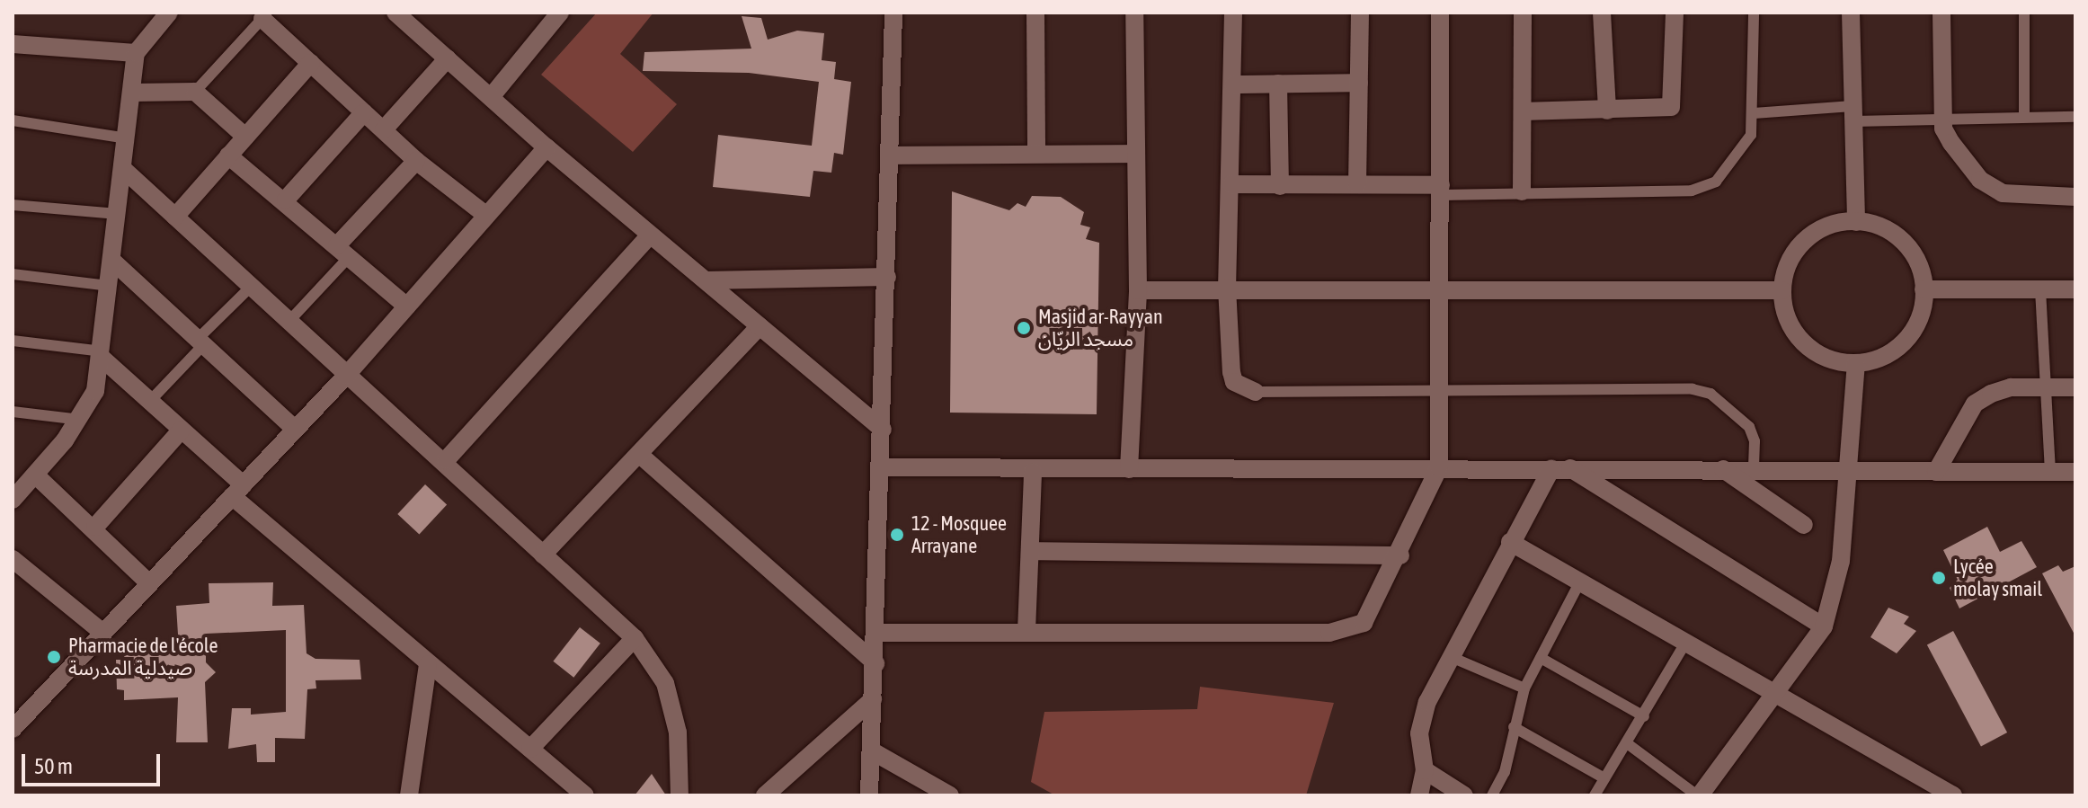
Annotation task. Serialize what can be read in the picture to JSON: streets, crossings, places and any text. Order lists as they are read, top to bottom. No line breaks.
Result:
{"places":["Masjid ar-Rayyan مسجد الريّان","12 - Mosquee Arrayane","Lycée molay smail","Pharmacie de l'école صيدلية المدرسة"],"scale_bar":"50 m"}
